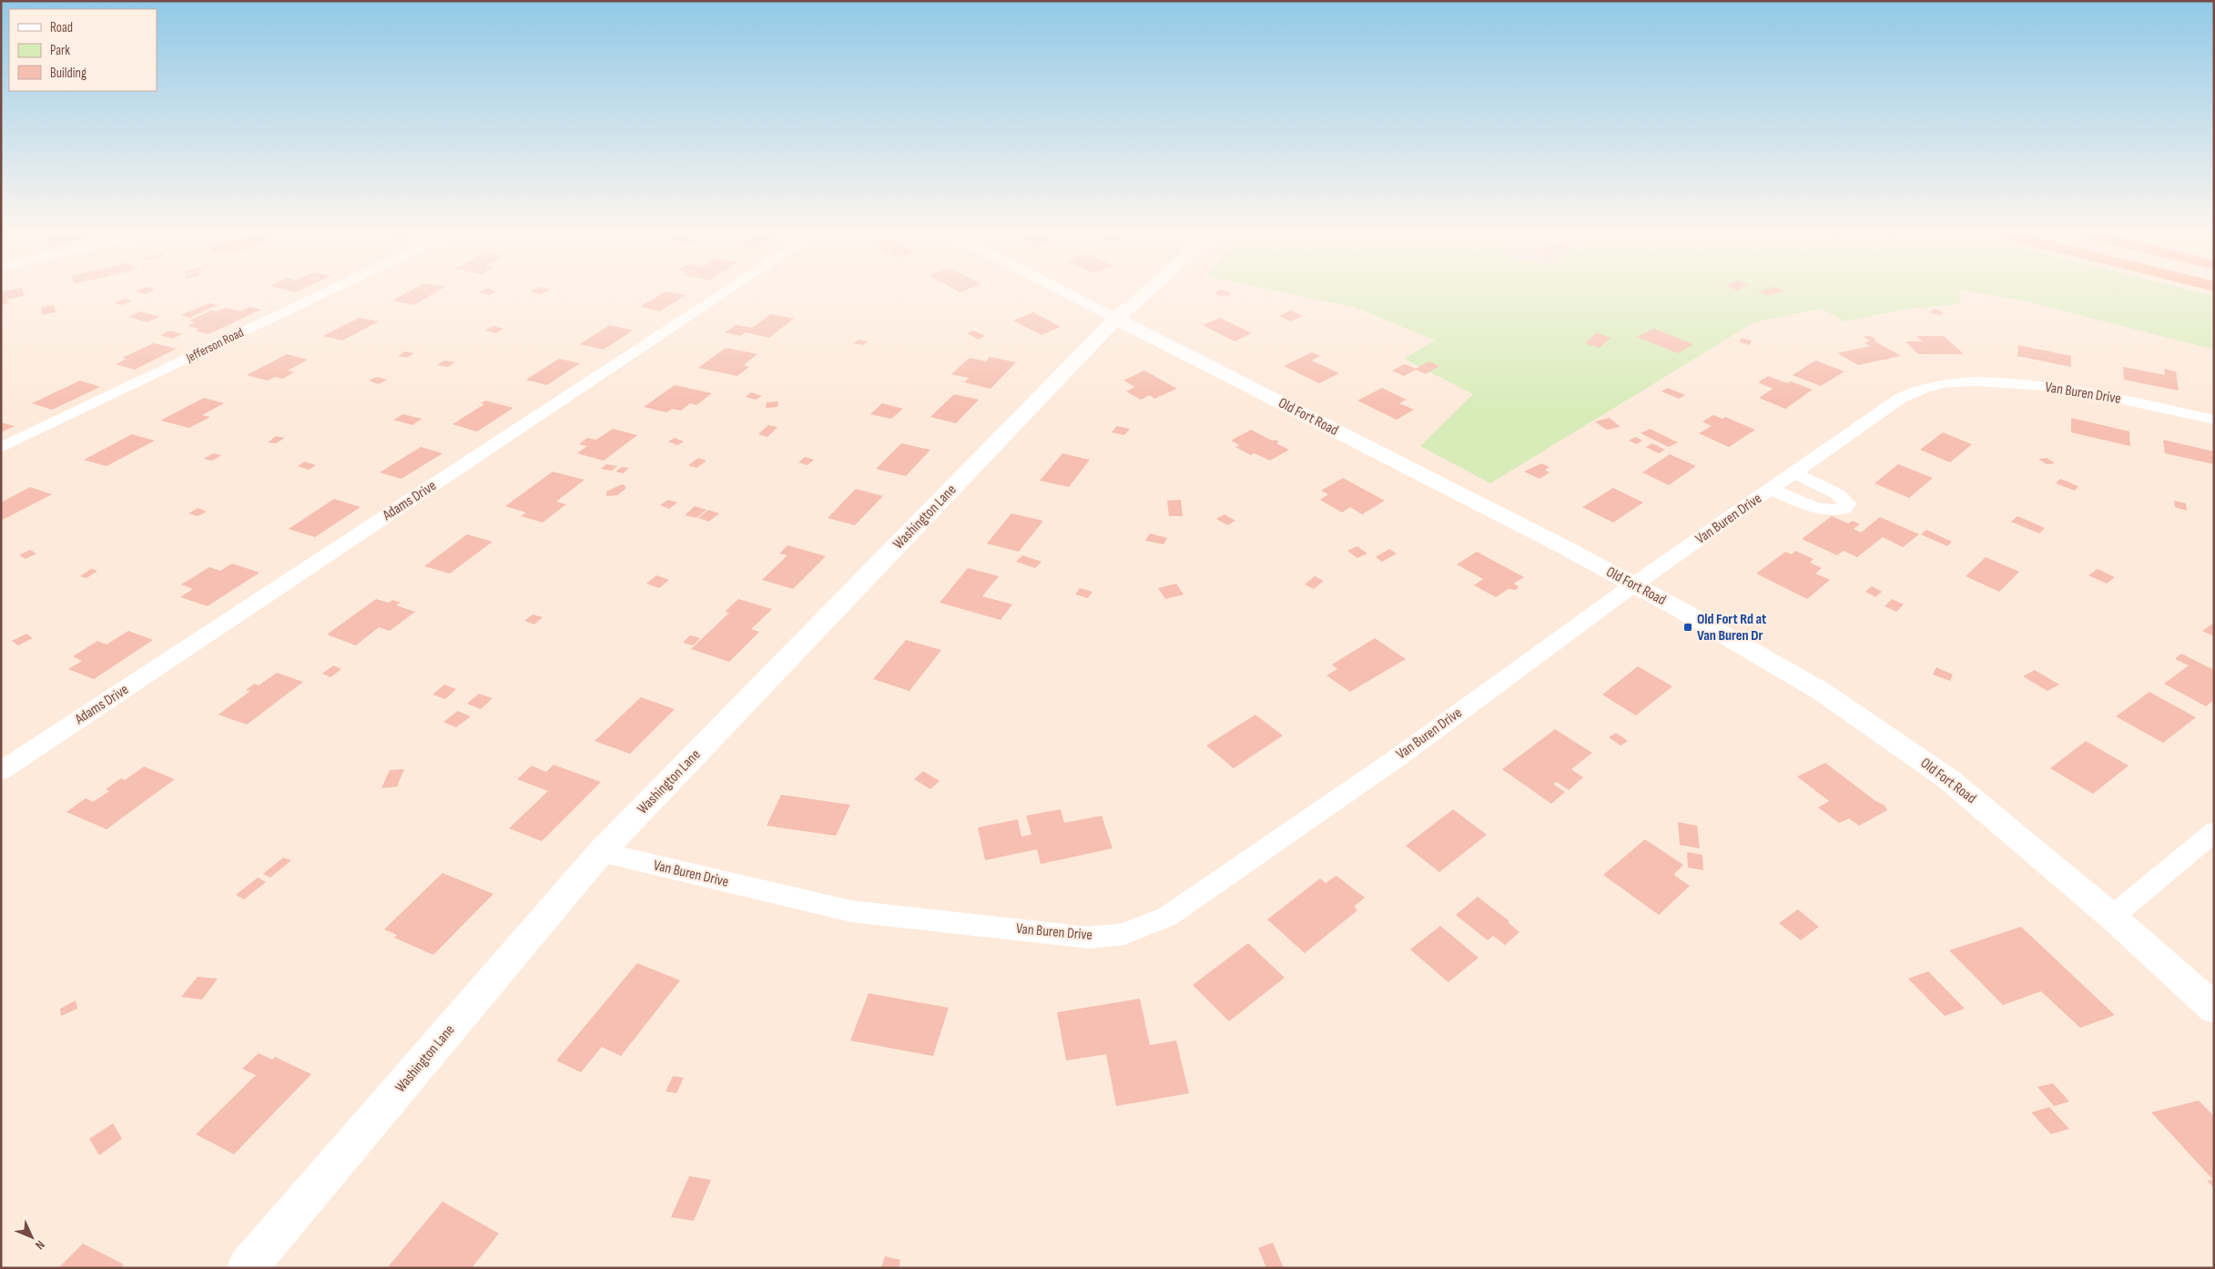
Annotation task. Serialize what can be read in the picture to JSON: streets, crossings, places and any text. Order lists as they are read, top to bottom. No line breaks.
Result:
{"streets":{"main road":["Old Fort Road","Washington Lane"],"street":["Jefferson Road","Van Buren Drive","Adams Drive"]},"crossings":[["Van Buren Drive","Old Fort Road"],["Van Buren Drive","Washington Lane"],["Old Fort Road","Washington Lane"]],"places":{"transit":["Old Fort Rd at Van Buren Dr"]},"legend":["Road","Park","Building"],"north":"bottom right"}
